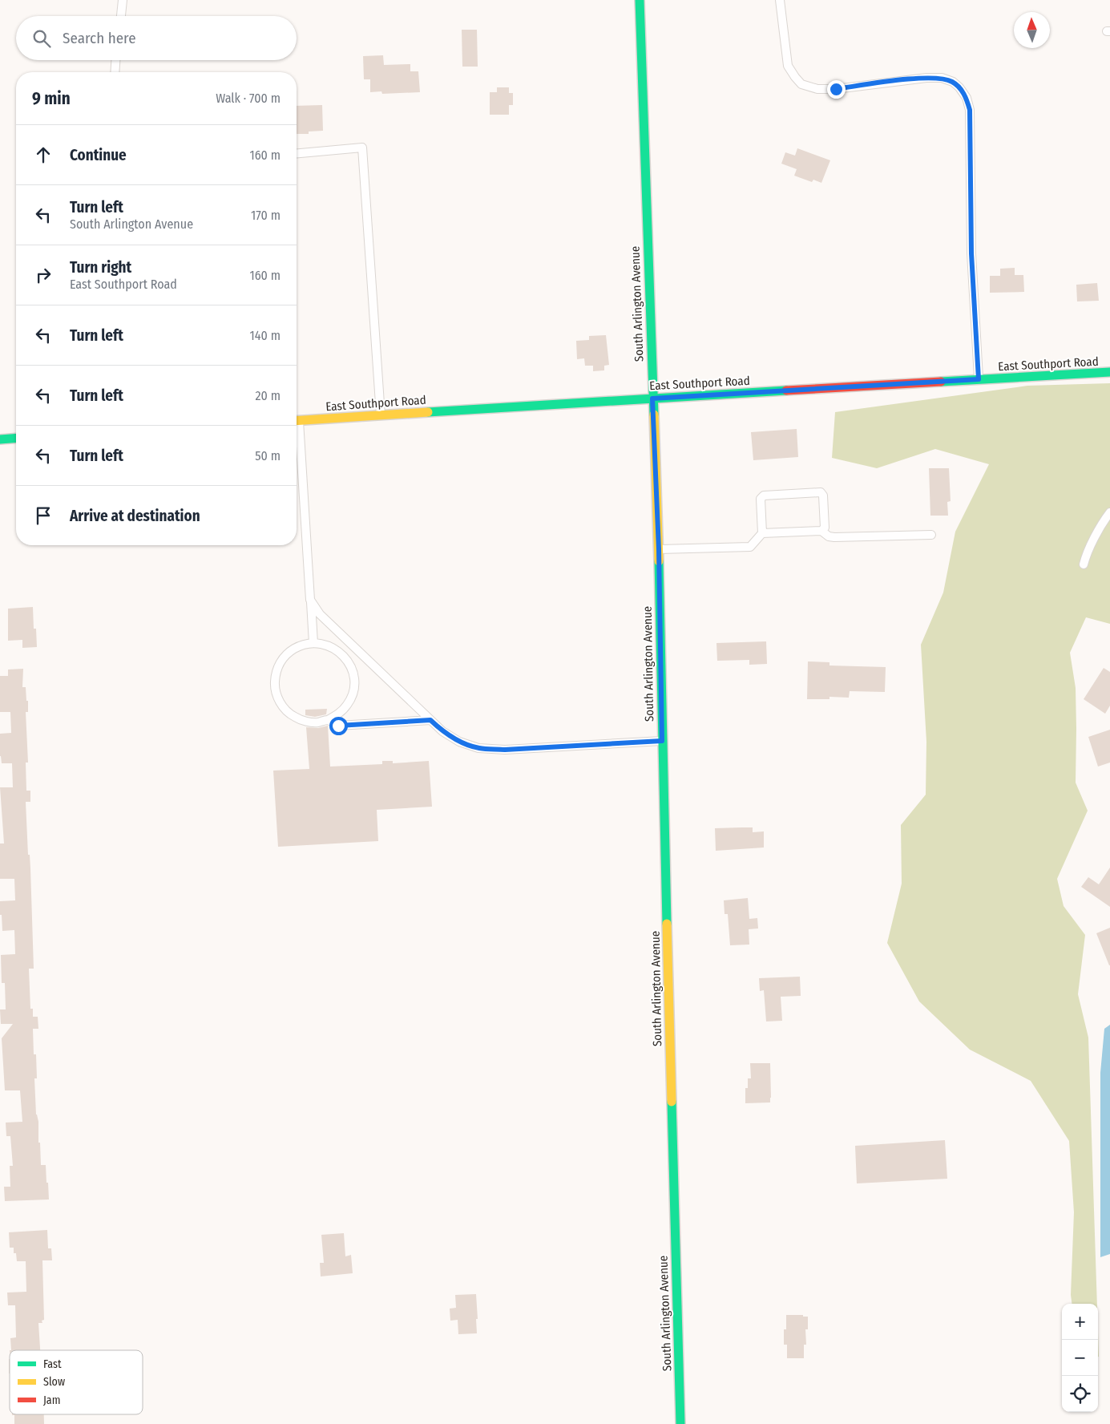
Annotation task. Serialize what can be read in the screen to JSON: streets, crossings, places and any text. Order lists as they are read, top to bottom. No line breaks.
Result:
{"streets":{"main road":["South Arlington Avenue","East Southport Road"]},"crossings":[["South Arlington Avenue","East Southport Road"]],"legend":["Fast","Slow","Jam"],"north":"top","page":{"search":"Search here","heading":["9 min","Walk · 700 m"],"list":[["Continue","160 m"],["Turn left","South Arlington Avenue","170 m"],["Turn right","East Southport Road","160 m"],["Turn left","140 m"],["Turn left","20 m"],["Turn left","50 m"],"Arrive at destination"],"map_buttons":["+","−"]}}
